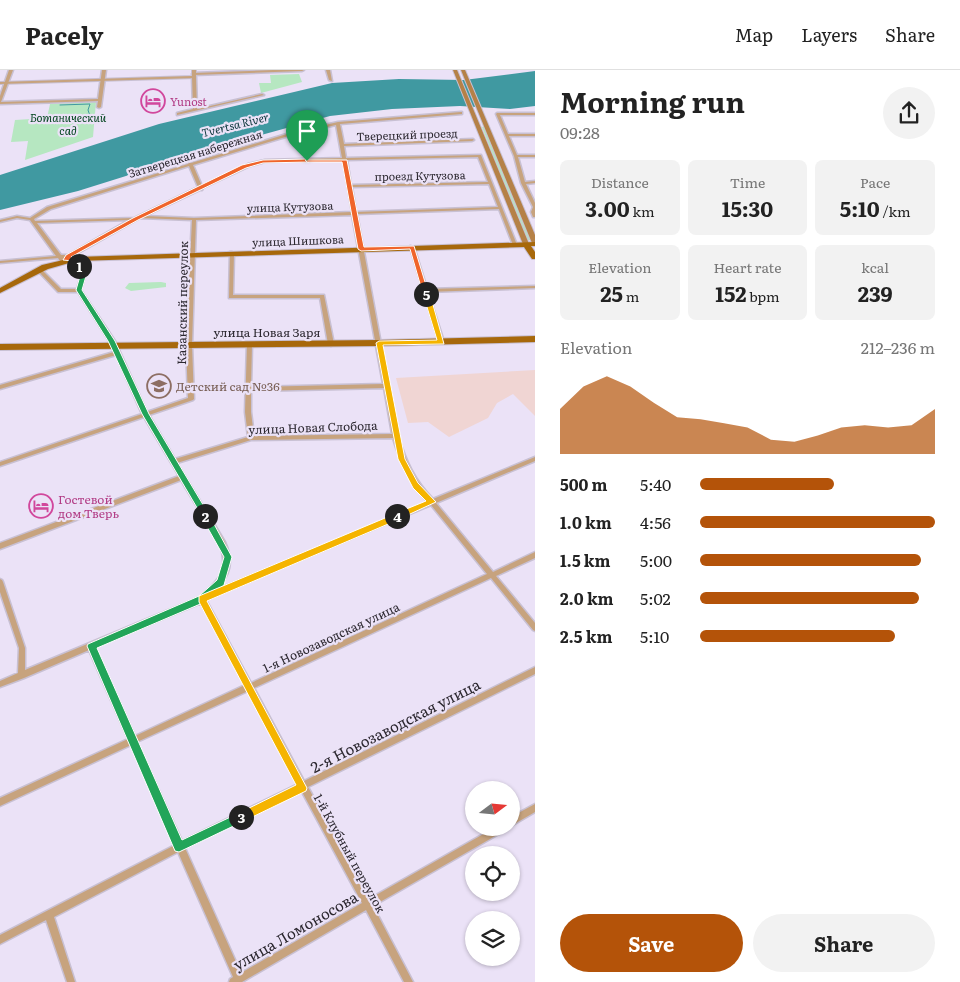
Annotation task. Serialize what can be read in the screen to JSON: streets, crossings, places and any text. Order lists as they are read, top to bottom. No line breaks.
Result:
{"streets":{"main road":["улица Шишкова","улица Новая Заря"],"street":["Тверецкий проезд","Затверецкая набережная","проезд Кутузова","улица Кутузова","Казанский переулок","улица Новая Слобода","1-я Новозаводская улица","2-я Новозаводская улица","1-й Клубный переулок","улица Ломоносова"]},"crossings":[["Затверецкая набережная","улица Кутузова"],["улица Кутузова","Казанский переулок"],["улица Шишкова","Казанский переулок"],["Казанский переулок","улица Новая Заря"],["1-я Новозаводская улица","1-й Клубный переулок"],["2-я Новозаводская улица","1-й Клубный переулок"],["1-й Клубный переулок","улица Ломоносова"]],"water":["Tvertsa River"],"parks":["Ботанический сад"],"places":{"hotel":["Yunost","Гостевой дом Тверь"],"school or university":["Детский сад №36"]},"north":"right","page":{"header":"Pacely","nav":["Map","Layers","Share"],"heading":["Morning run","09:28"],"stats":[["Distance","3.00 km"],["Time","15:30"],["Pace","5:10 /km"],["Elevation","25 m"],["Heart rate","152 bpm"],["kcal","239"]],"pins":["1","5","2","4","3"],"chart":["Elevation","212–236 m"],"list":[{"name":"500 m","note":"5:40"},{"name":"1.0 km","note":"4:56"},{"name":"1.5 km","note":"5:00"},{"name":"2.0 km","note":"5:02"},{"name":"2.5 km","note":"5:10"}],"buttons":["Save","Share"]}}
